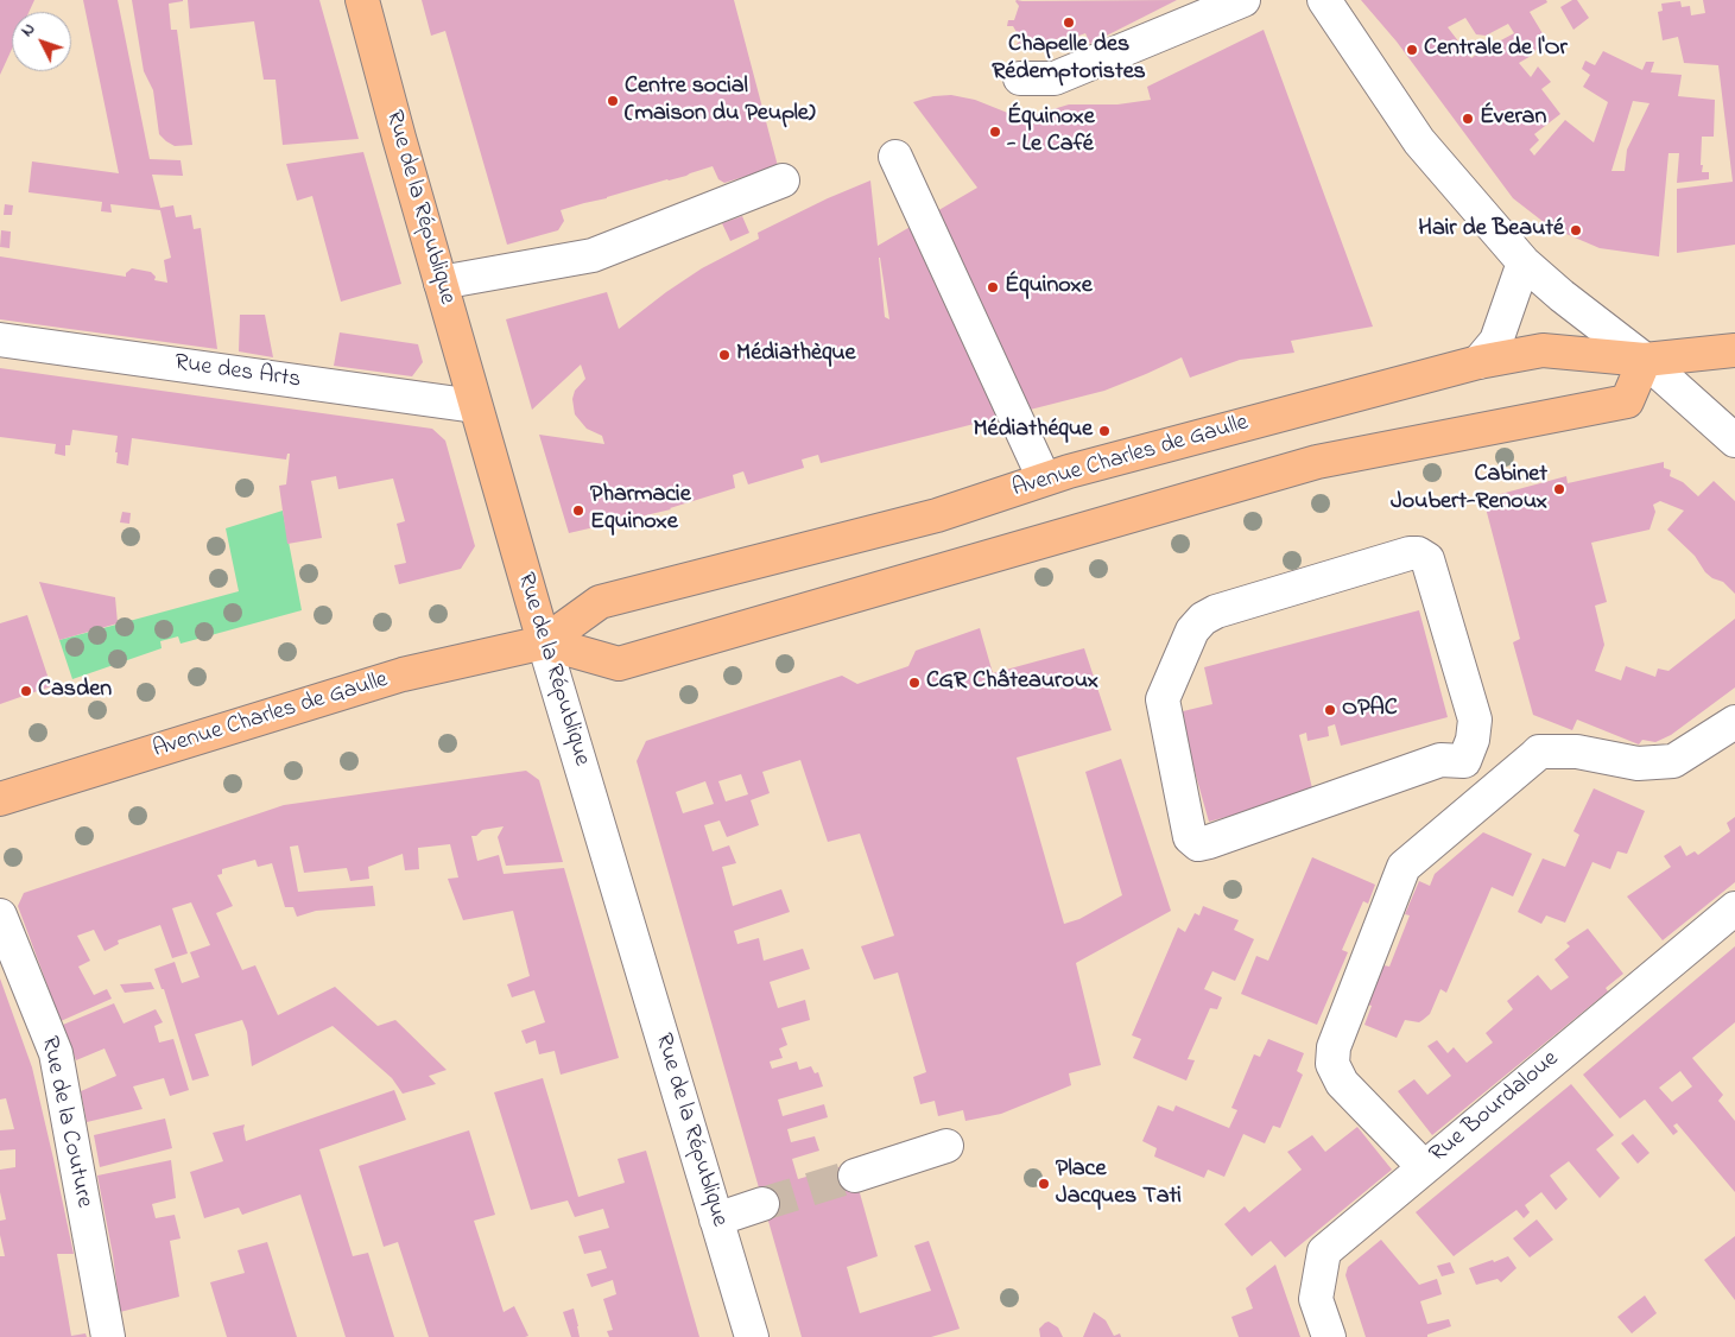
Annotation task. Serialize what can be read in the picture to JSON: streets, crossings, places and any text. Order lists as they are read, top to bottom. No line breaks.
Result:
{"streets":{"main road":["Rue de la République","Avenue Charles de Gaulle"],"street":["Rue des Arts","Rue Bourdaloue","Rue de la Couture"]},"crossings":[["Rue de la République","Rue des Arts"],["Rue de la République","Avenue Charles de Gaulle"]],"places":["Chapelle des Rédemptoristes","Centrale de l'Or","Centre social (maison du Peuple)","Éveran","Équinoxe - Le Café","Hair de Beauté","Équinoxe","Médiathèque","Médiathéque","Cabinet Joubert-Renoux","Pharmacie Equinoxe","CGR Châteauroux","Casden","OPAC","Place Jacques Tati"],"north":"top left"}
